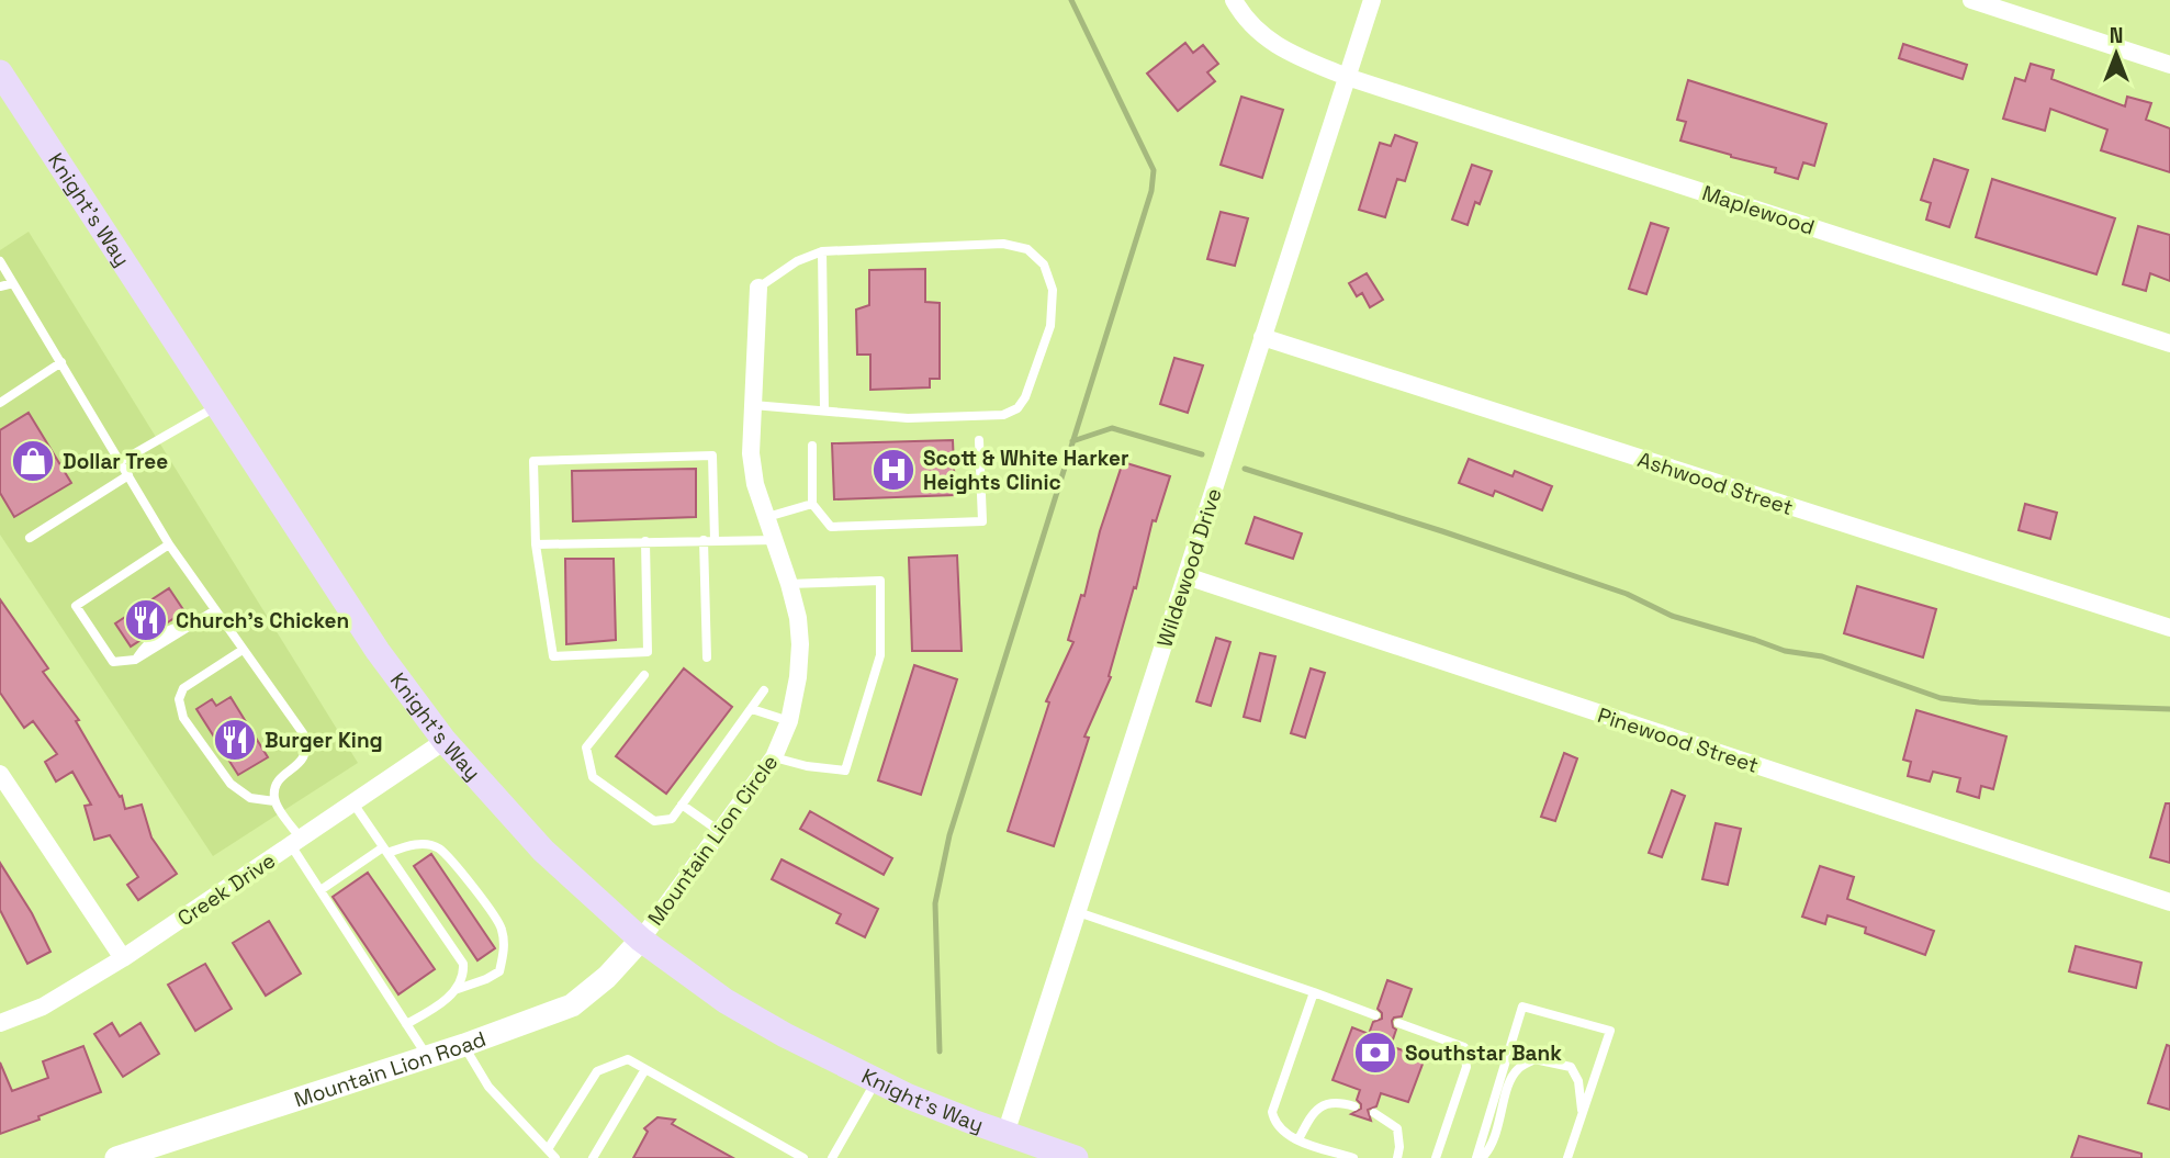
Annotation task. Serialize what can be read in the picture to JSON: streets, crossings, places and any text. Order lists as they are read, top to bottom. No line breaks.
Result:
{"streets":{"main road":["Knight's Way"],"street":["Maplewood","Ashwood Street","Wildewood Drive","Pinewood Street","Mountain Lion Circle","Creek Drive","Mountain Lion Road"]},"crossings":[["Knight's Way","Wildewood Drive"],["Knight's Way","Mountain Lion Circle"],["Knight's Way","Creek Drive"],["Knight's Way","Mountain Lion Road"],["Maplewood","Wildewood Drive"],["Ashwood Street","Wildewood Drive"],["Wildewood Drive","Pinewood Street"],["Mountain Lion Circle","Mountain Lion Road"]],"places":{"shop":["Dollar Tree"],"hospital":["Scott & White Harker Heights Clinic"],"restaurant":["Church's Chicken","Burger King"],"bank":["Southstar Bank"]},"north":"top"}
